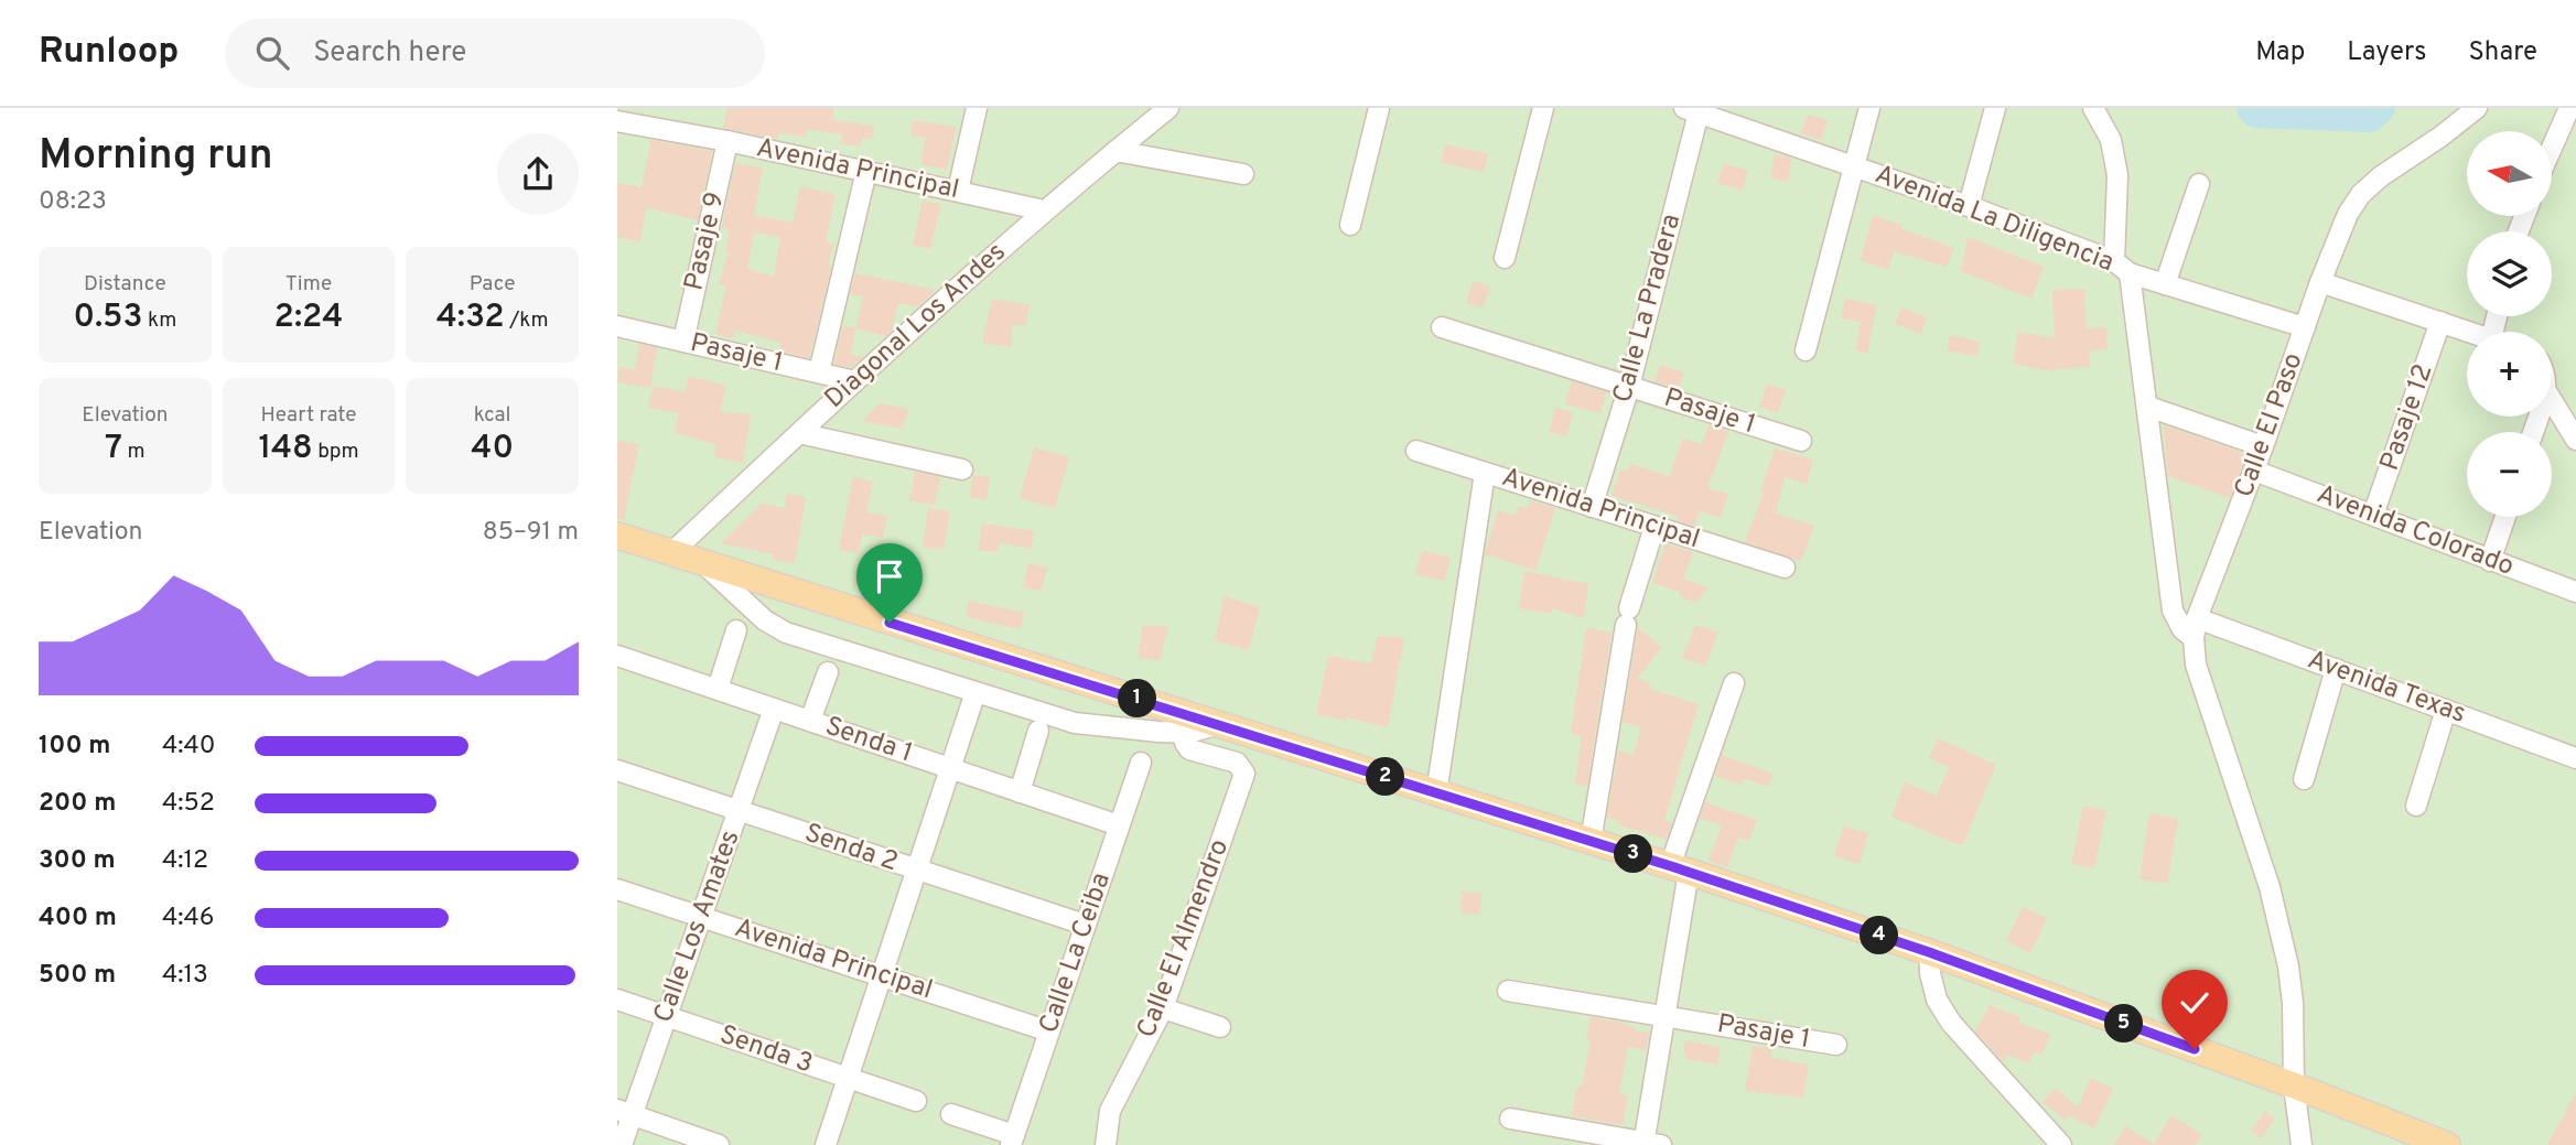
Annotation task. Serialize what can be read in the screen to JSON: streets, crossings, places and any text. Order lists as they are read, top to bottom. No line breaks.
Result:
{"streets":{"street":["Avenida Principal","Avenida La Diligencia","Pasaje 9","Calle La Pradera","Diagonal Los Andes","Pasaje 1","Pasaje 12","Calle El Paso","Avenida Colorado","Avenida Texas","Senda 1","Senda 2","Calle Los Amates","Calle El Almendro","Calle La Ceiba","Senda 3"]},"crossings":[["Avenida Principal","Pasaje 9"],["Avenida Principal","Calle La Pradera"],["Avenida Principal","Diagonal Los Andes"],["Avenida Principal","Calle Los Amates"],["Avenida Principal","Calle La Ceiba"],["Avenida La Diligencia","Calle La Pradera"],["Avenida La Diligencia","Calle El Paso"],["Pasaje 9","Pasaje 1"],["Calle La Pradera","Pasaje 1"],["Diagonal Los Andes","Pasaje 1"],["Pasaje 12","Avenida Colorado"],["Calle El Paso","Avenida Colorado"],["Calle El Paso","Avenida Texas"],["Senda 1","Calle Los Amates"],["Senda 1","Calle La Ceiba"],["Senda 2","Calle Los Amates"],["Senda 2","Calle La Ceiba"],["Calle Los Amates","Senda 3"]],"north":"left","page":{"header":"Runloop","search":"Search here","nav":["Map","Layers","Share"],"heading":["Morning run","08:23"],"map_buttons":["+","−"],"stats":[["Distance","0.53 km"],["Time","2:24"],["Pace","4:32 /km"],["Elevation","7 m"],["Heart rate","148 bpm"],["kcal","40"]],"chart":["Elevation","85–91 m"],"pins":["1","2","3","4","5"],"list":[{"name":"100 m","note":"4:40"},{"name":"200 m","note":"4:52"},{"name":"300 m","note":"4:12"},{"name":"400 m","note":"4:46"},{"name":"500 m","note":"4:13"}]}}
